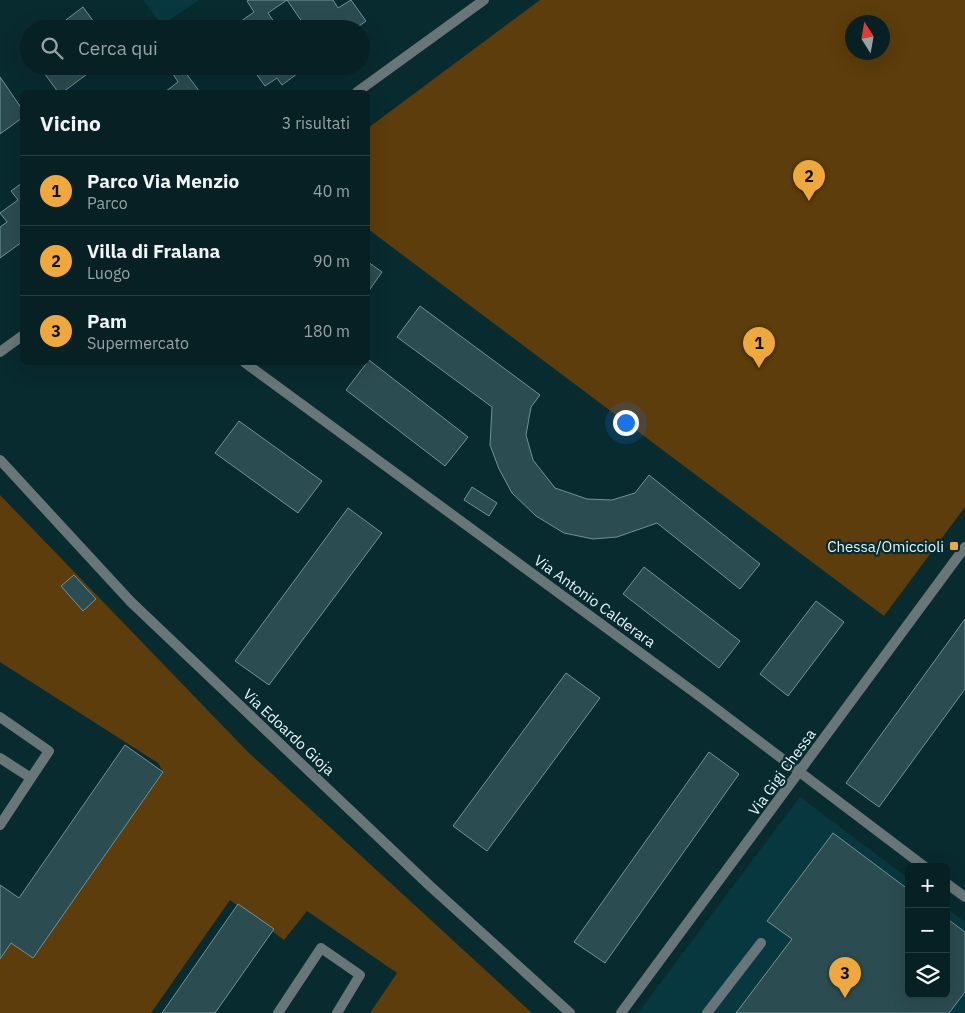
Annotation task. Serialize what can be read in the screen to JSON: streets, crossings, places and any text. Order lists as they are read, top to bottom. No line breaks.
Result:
{"streets":{"street":["Via Antonio Calderara","Via Edoardo Gioja","Via Gigi Chessa"]},"crossings":[["Via Antonio Calderara","Via Gigi Chessa"]],"places":{"transit":["Chessa/Omiccioli"]},"north":"top","page":{"search":"Cerca qui","heading":["Vicino","3 risultati"],"list":[{"mark":"1","name":"Parco Via Menzio","note":"Parco","value":"40 m"},{"mark":"2","name":"Villa di Fralana","note":"Luogo","value":"90 m"},{"mark":"3","name":"Pam","note":"Supermercato","value":"180 m"}],"pins":["2","1","3"],"map_buttons":["+","−"]}}
